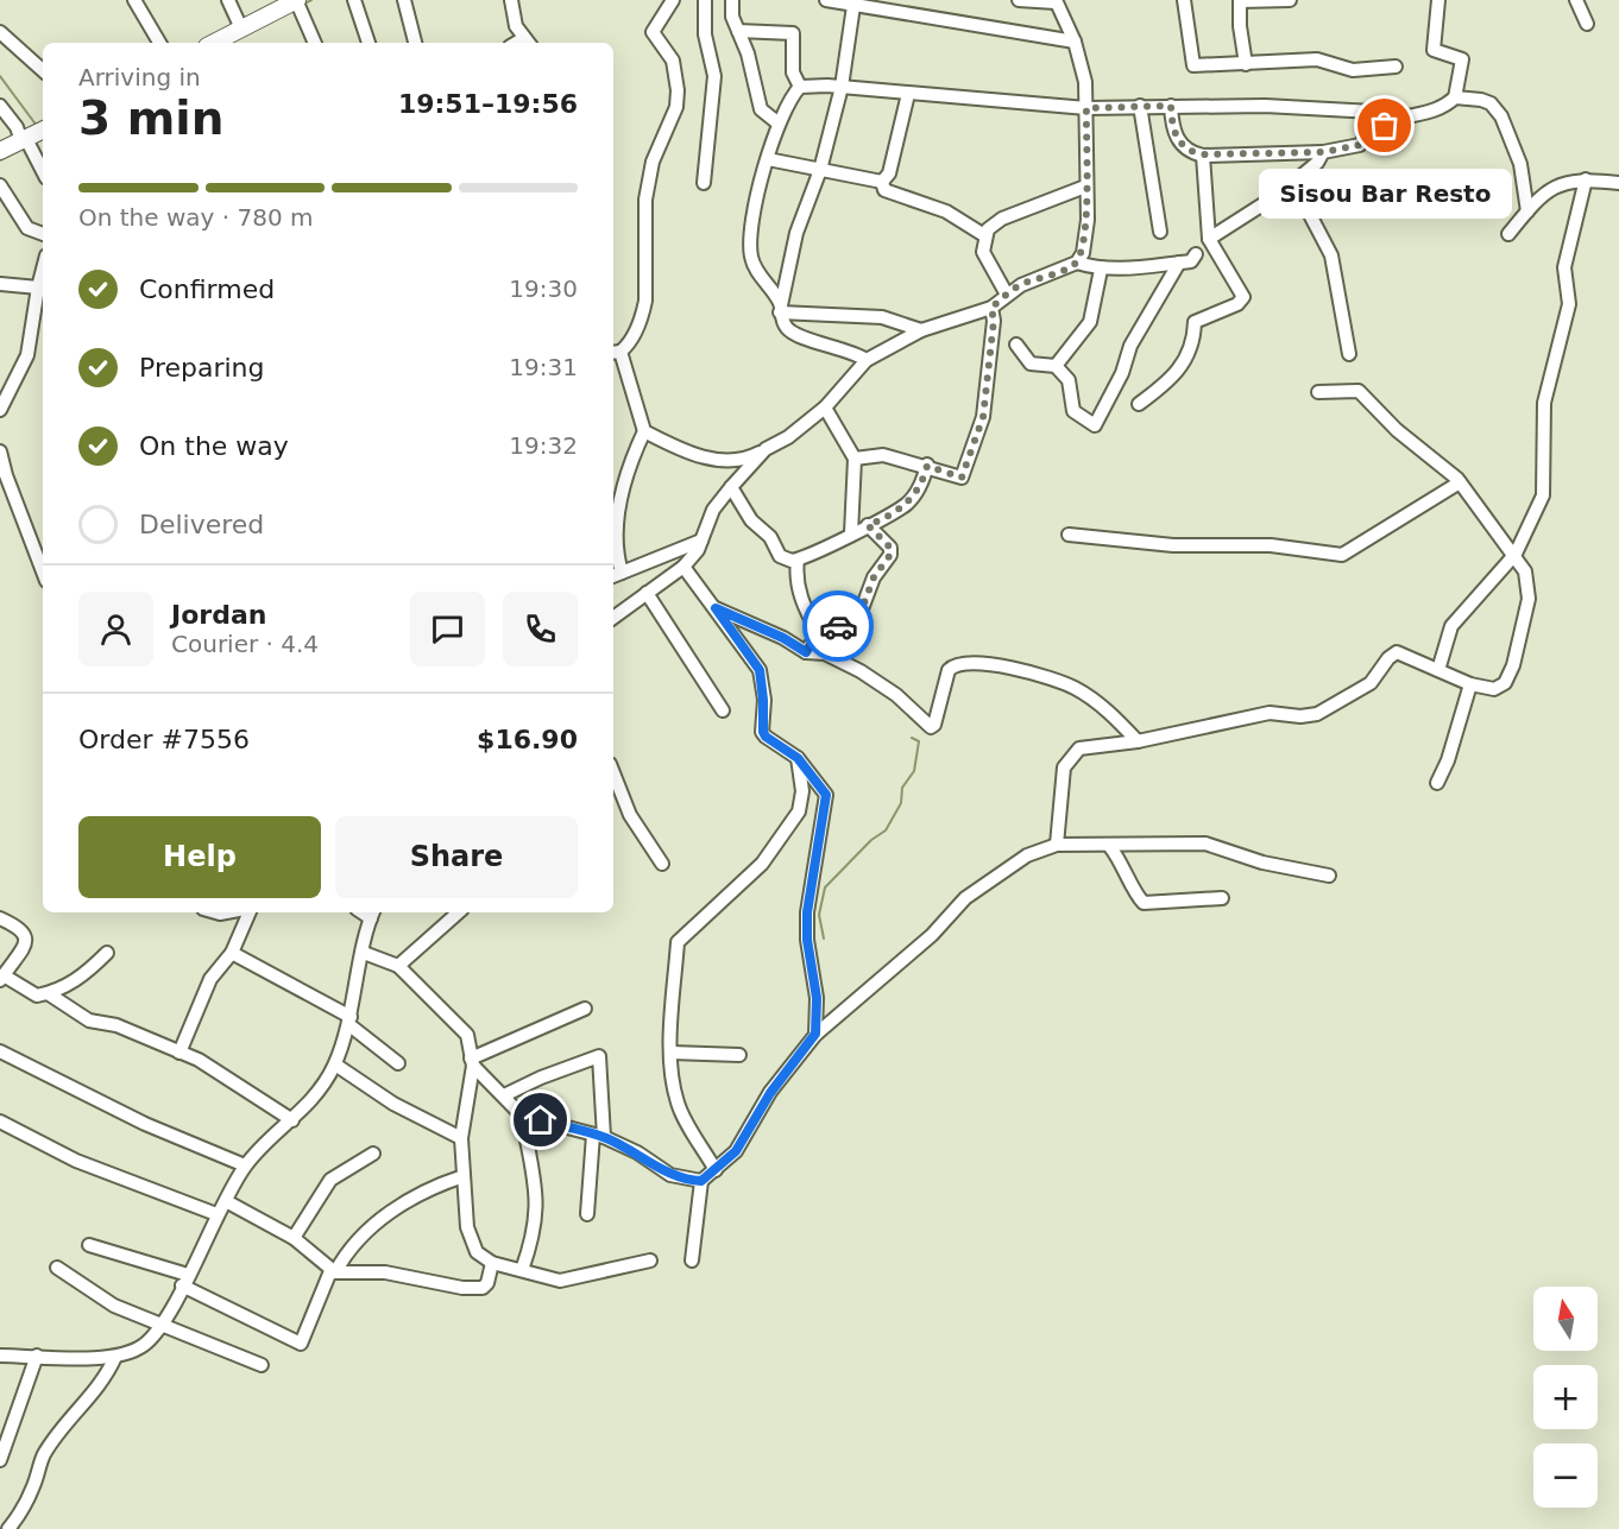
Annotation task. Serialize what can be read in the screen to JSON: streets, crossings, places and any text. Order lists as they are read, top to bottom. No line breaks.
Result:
{"places":["Sisou Bar Resto"],"north":"top","page":{"heading":["3 min","Arriving in","19:51–19:56"],"panel":["Jordan","Courier · 4.4","Order #7556","$16.90"],"bar":"On the way · 780 m","bubble":"Sisou Bar Resto","list":[["Confirmed","19:30"],["Preparing","19:31"],["On the way","19:32"],"Delivered"],"buttons":["Help","Share"],"map_buttons":["+","−"]}}
